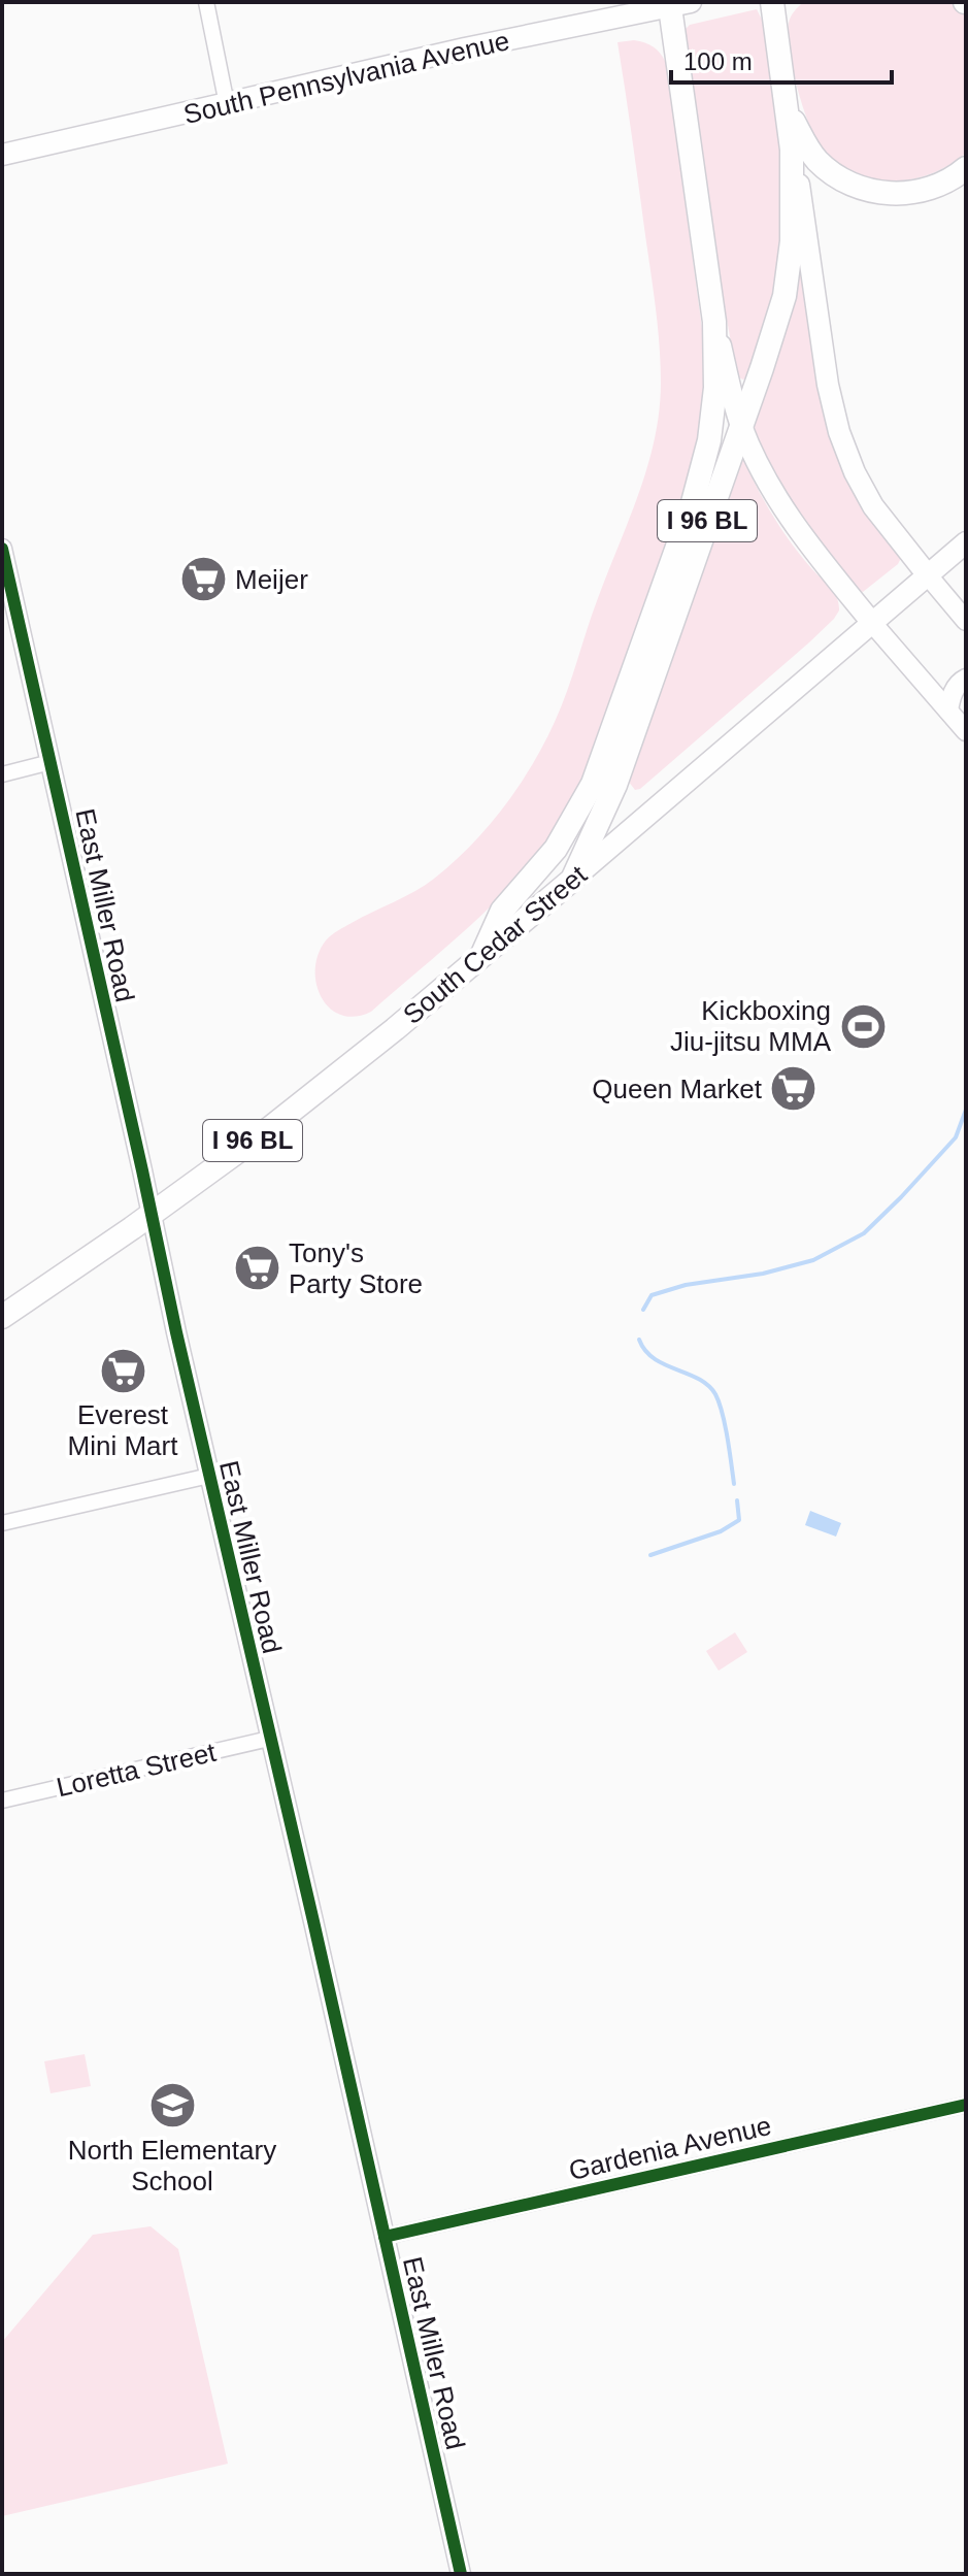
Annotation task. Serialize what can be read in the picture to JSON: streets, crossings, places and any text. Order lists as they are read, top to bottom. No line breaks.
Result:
{"streets":{"main road":["South Pennsylvania Avenue","I 96 BL","South Cedar Street"],"street":["East Miller Road","Loretta Street","Gardenia Avenue"]},"crossings":[["South Pennsylvania Avenue","I 96 BL"],["I 96 BL","South Cedar Street"],["East Miller Road","South Cedar Street"],["East Miller Road","Loretta Street"],["East Miller Road","Gardenia Avenue"]],"places":{"supermarket":["Meijer","Queen Market","Tony's Party Store","Everest Mini Mart"],"sports":["Kickboxing Jiu-jitsu MMA"],"school or university":["North Elementary School"]},"scale_bar":"100 m"}
